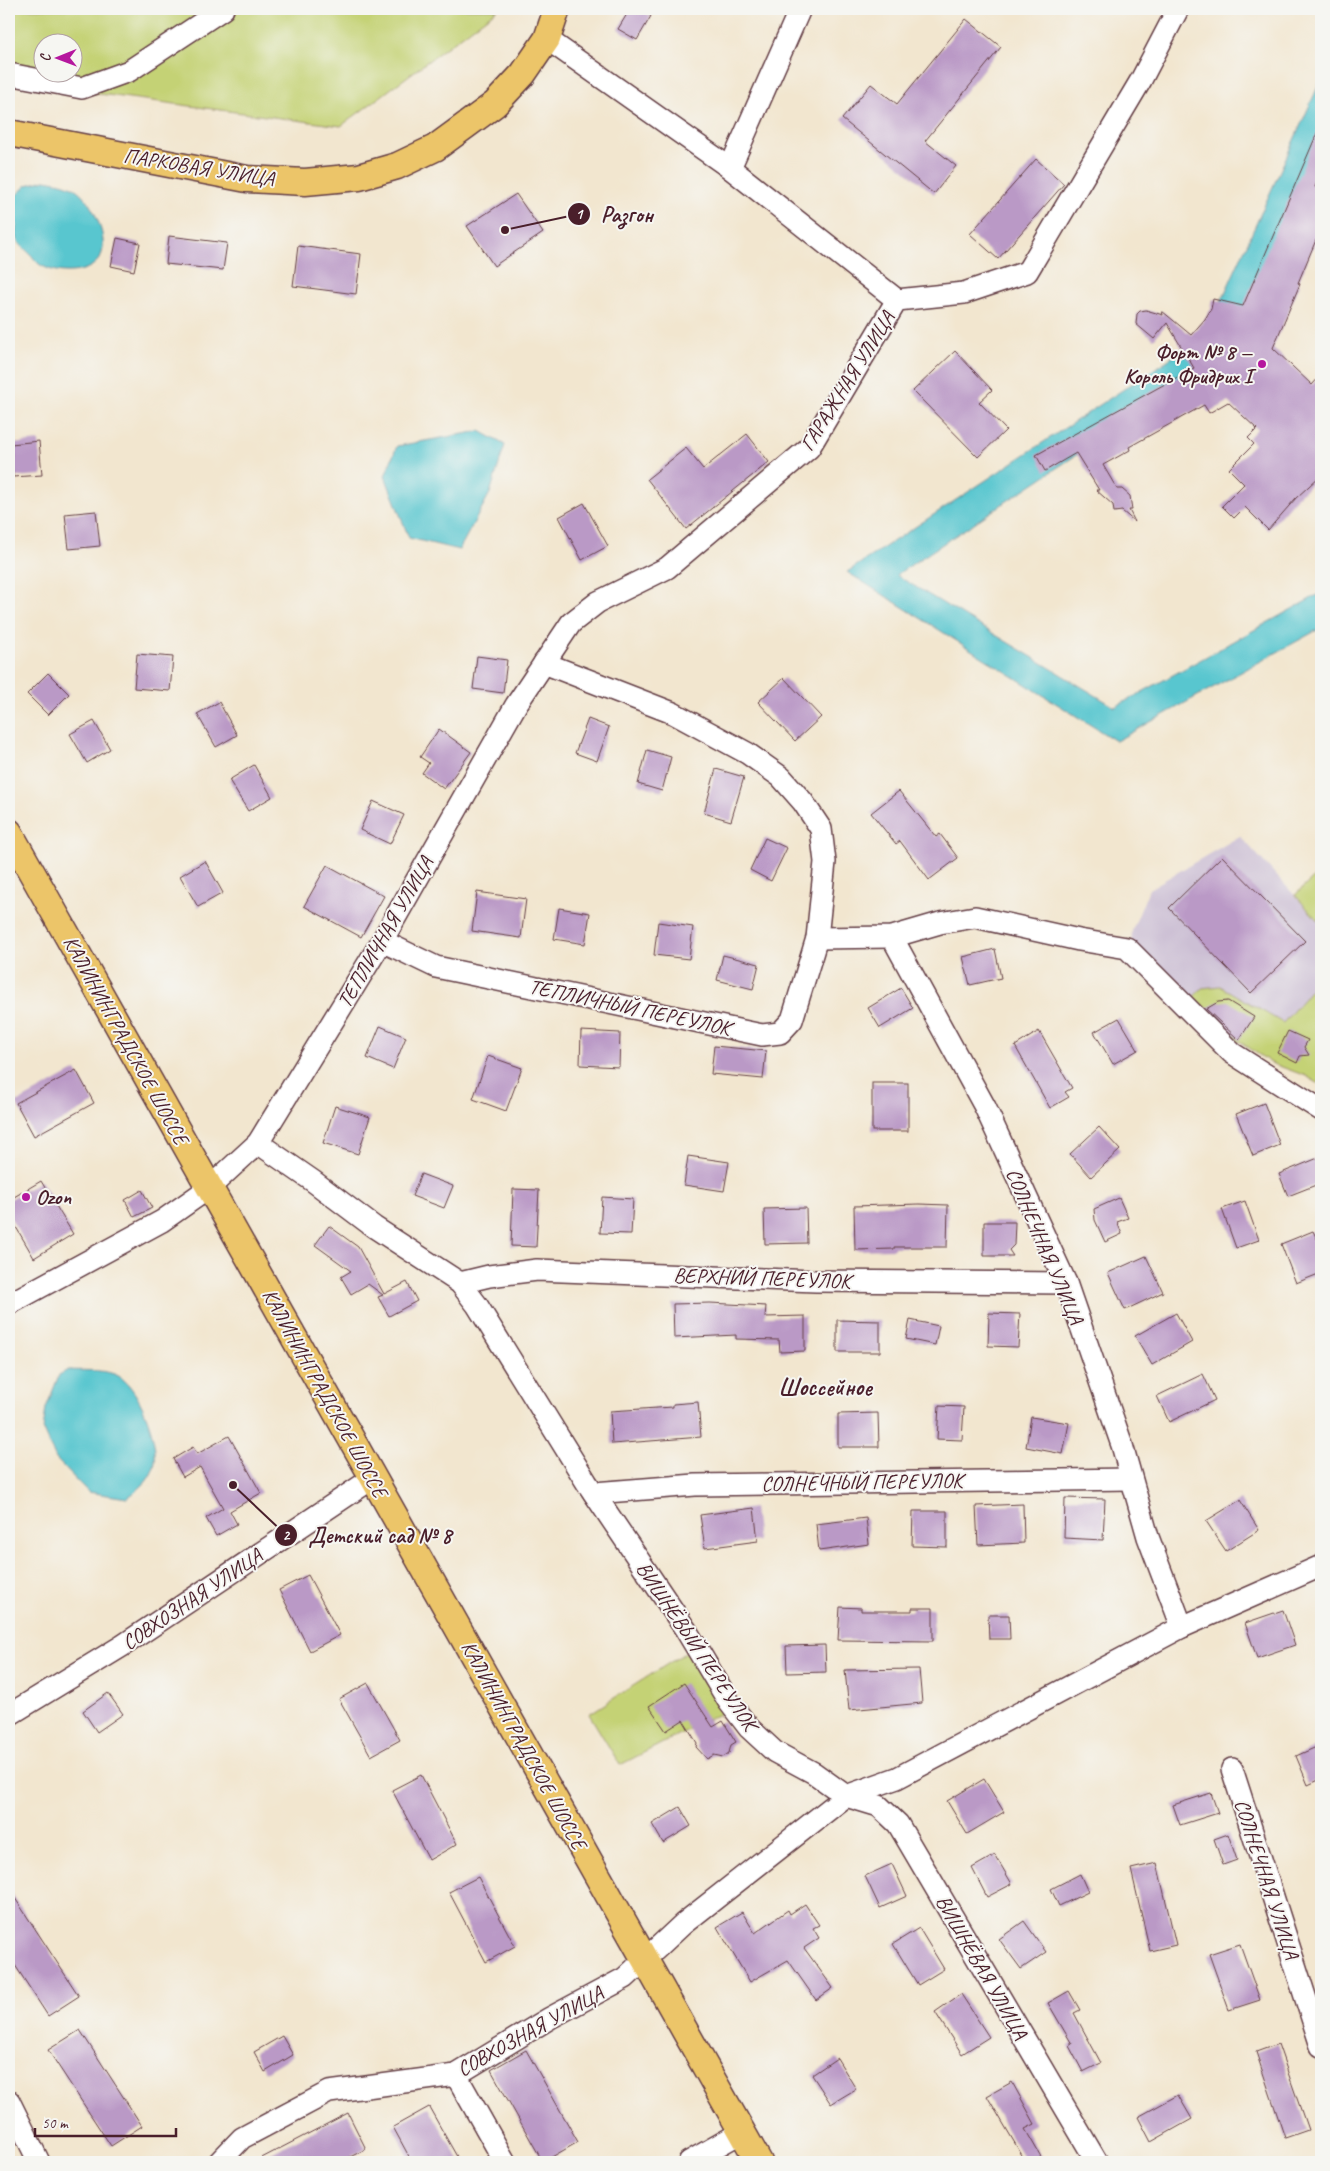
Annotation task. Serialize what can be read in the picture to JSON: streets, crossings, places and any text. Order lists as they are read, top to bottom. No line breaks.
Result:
{"streets":{"main road":["ПАРКОВАЯ УЛИЦА","КАЛИНИНГРАДСКОЕ ШОССЕ"],"street":["ГАРАЖНАЯ УЛИЦА","ТЕПЛИЧНАЯ УЛИЦА","ТЕПЛИЧНЫЙ ПЕРЕУЛОК","СОЛНЕЧНАЯ УЛИЦА","ВЕРХНИЙ ПЕРЕУЛОК","СОЛНЕЧНЫЙ ПЕРЕУЛОК","СОВХОЗНАЯ УЛИЦА","ВИШНЁВЫЙ ПЕРЕУЛОК","ВИШНЁВАЯ УЛИЦА"]},"crossings":[["ГАРАЖНАЯ УЛИЦА","ТЕПЛИЧНАЯ УЛИЦА"],["ТЕПЛИЧНАЯ УЛИЦА","ТЕПЛИЧНЫЙ ПЕРЕУЛОК"],["ТЕПЛИЧНАЯ УЛИЦА","КАЛИНИНГРАДСКОЕ ШОССЕ"],["КАЛИНИНГРАДСКОЕ ШОССЕ","СОВХОЗНАЯ УЛИЦА"],["СОЛНЕЧНАЯ УЛИЦА","ВЕРХНИЙ ПЕРЕУЛОК"],["СОЛНЕЧНАЯ УЛИЦА","СОЛНЕЧНЫЙ ПЕРЕУЛОК"],["СОЛНЕЧНАЯ УЛИЦА","СОВХОЗНАЯ УЛИЦА"],["ВЕРХНИЙ ПЕРЕУЛОК","ВИШНЁВЫЙ ПЕРЕУЛОК"],["СОЛНЕЧНЫЙ ПЕРЕУЛОК","ВИШНЁВЫЙ ПЕРЕУЛОК"],["СОВХОЗНАЯ УЛИЦА","ВИШНЁВЫЙ ПЕРЕУЛОК"],["СОВХОЗНАЯ УЛИЦА","ВИШНЁВАЯ УЛИЦА"],["ВИШНЁВЫЙ ПЕРЕУЛОК","ВИШНЁВАЯ УЛИЦА"]],"districts":["Шоссейное"],"places":["Разгон","Форт № 8 — Король Фридрих I","Ozon","Детский сад № 8"],"scale_bar":"50 m","north":"left"}
